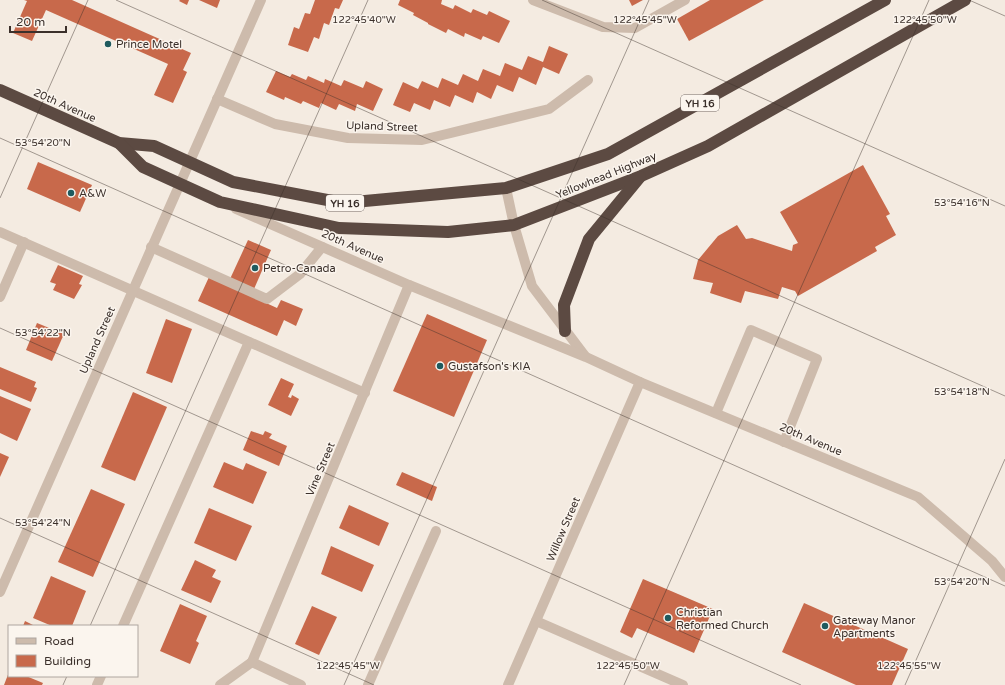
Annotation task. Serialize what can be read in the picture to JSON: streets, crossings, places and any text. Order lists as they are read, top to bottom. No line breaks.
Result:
{"streets":{"highway":["YH 16","20th Avenue","Yellowhead Highway"],"street":["Upland Street","Vine Street","Willow Street"]},"crossings":[["20th Avenue","Upland Street"],["20th Avenue","Yellowhead Highway"],["20th Avenue","Vine Street"],["20th Avenue","Willow Street"],["Upland Street","Yellowhead Highway"]],"places":["Prince Motel","A&W","Petro-Canada","Gustafson's KIA","Christian Reformed Church","Gateway Manor Apartments"],"legend":["Road","Building"],"scale_bar":"20 m","coordinates":["122°45'40\"W","122°45'45\"W","122°45'50\"W","53°54'20\"N","53°54'16\"N","53°54'22\"N","53°54'18\"N","53°54'24\"N","122°45'55\"W"]}
